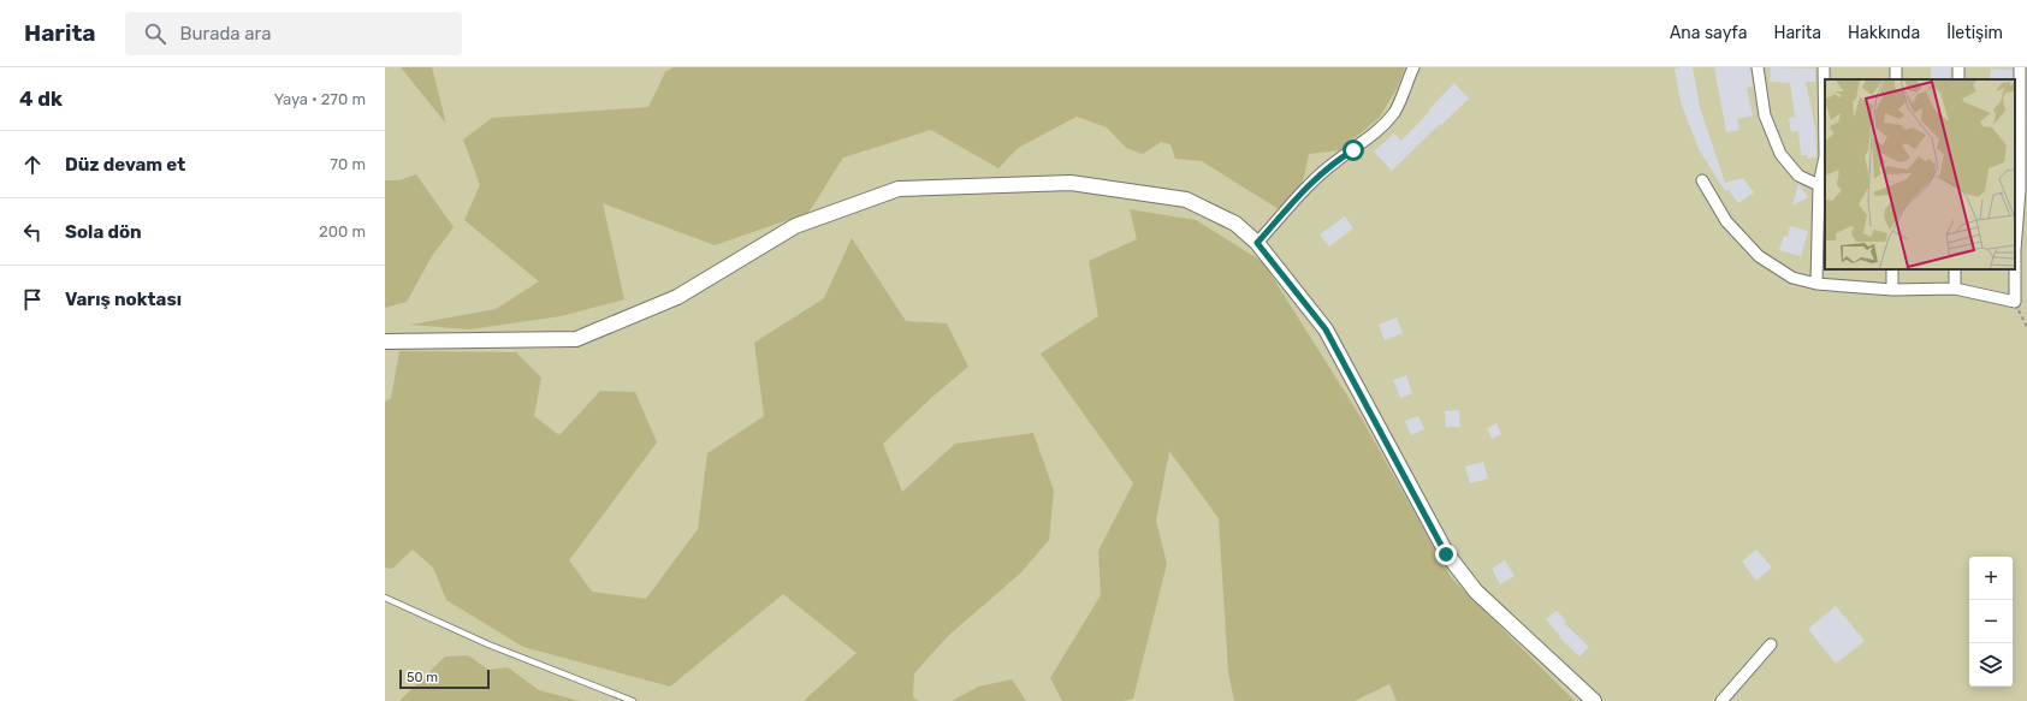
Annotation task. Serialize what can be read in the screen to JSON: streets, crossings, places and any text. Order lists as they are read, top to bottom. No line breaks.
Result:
{"scale_bar":"50 m","page":{"header":"Harita","search":"Burada ara","nav":["Ana sayfa","Harita","Hakkında","İletişim"],"heading":["4 dk","Yaya · 270 m"],"list":[["Düz devam et","70 m"],["Sola dön","200 m"],"Varış noktası"],"map_buttons":["+","−"],"scale":"50 m"}}
